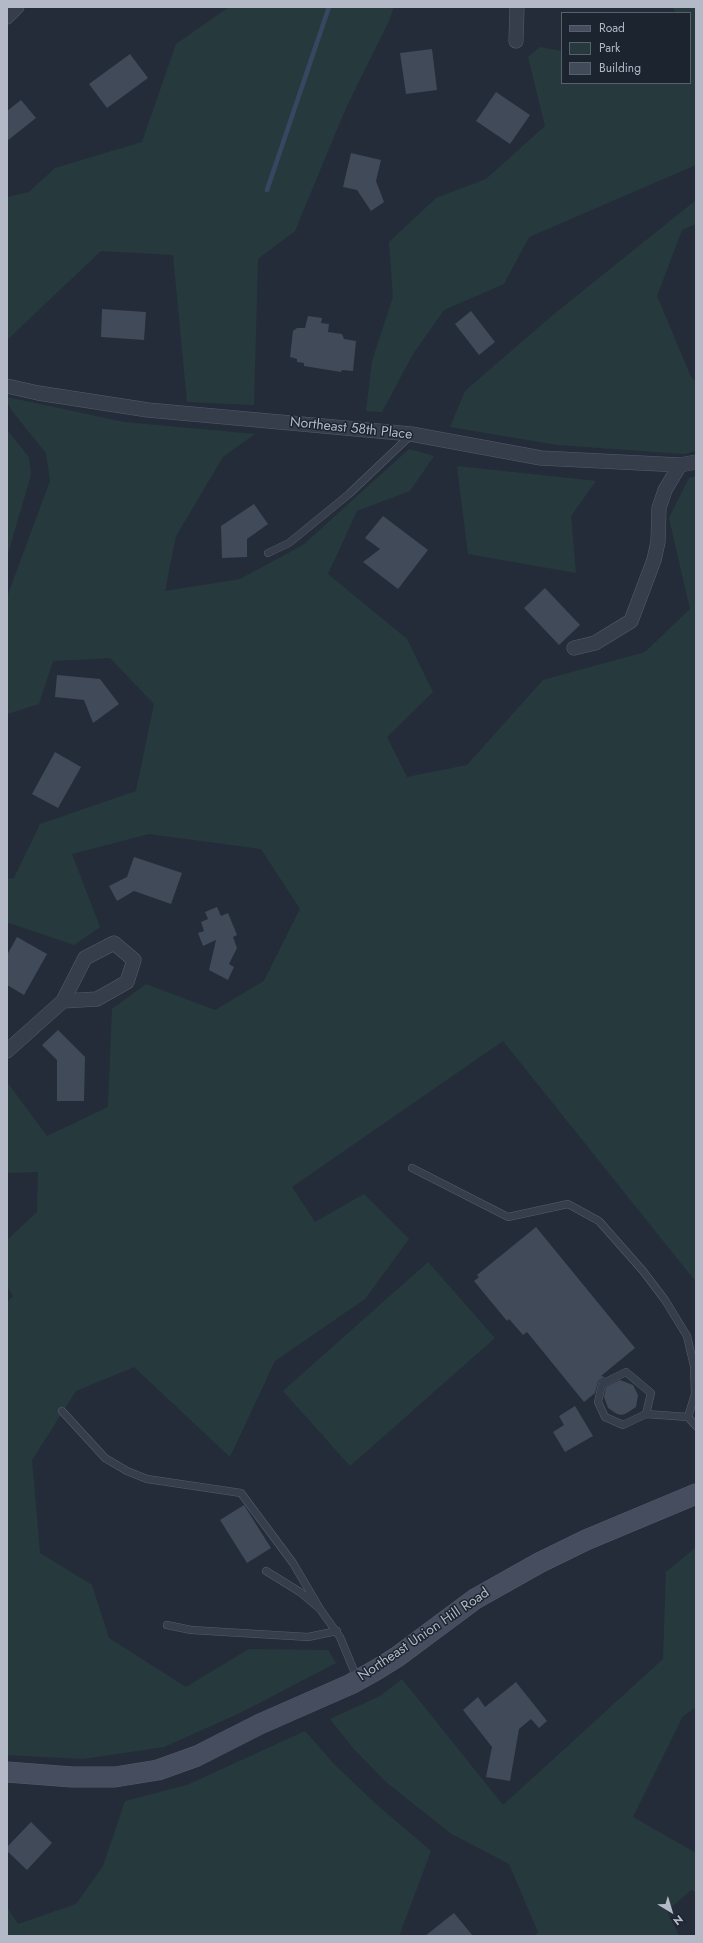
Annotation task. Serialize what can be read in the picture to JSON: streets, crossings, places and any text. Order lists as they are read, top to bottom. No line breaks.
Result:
{"streets":{"street":["Northeast 58th Place","Northeast Union Hill Road"]},"legend":["Road","Park","Building"],"north":"bottom right"}
